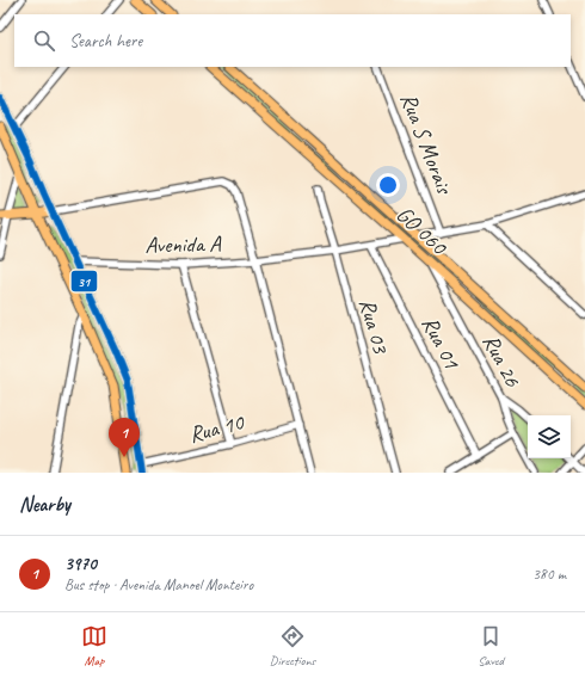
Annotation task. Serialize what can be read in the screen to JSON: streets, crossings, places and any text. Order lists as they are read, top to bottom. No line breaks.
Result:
{"streets":{"main road":["GO 060"],"street":["Rua S Morais","Avenida A","Rua 03","Rua 01","Rua 26","Rua 10"]},"crossings":[["GO 060","Avenida A"],["GO 060","Rua 26"],["Avenida A","Rua 03"],["Avenida A","Rua 01"]],"lines":["transit line 31"],"page":{"search":"Search here","pins":"1","heading":"Nearby","list":[{"mark":"1","name":"3970","note":"Bus stop · Avenida Manoel Monteiro","value":"380 m"}],"nav":["Map","Directions","Saved"]}}
